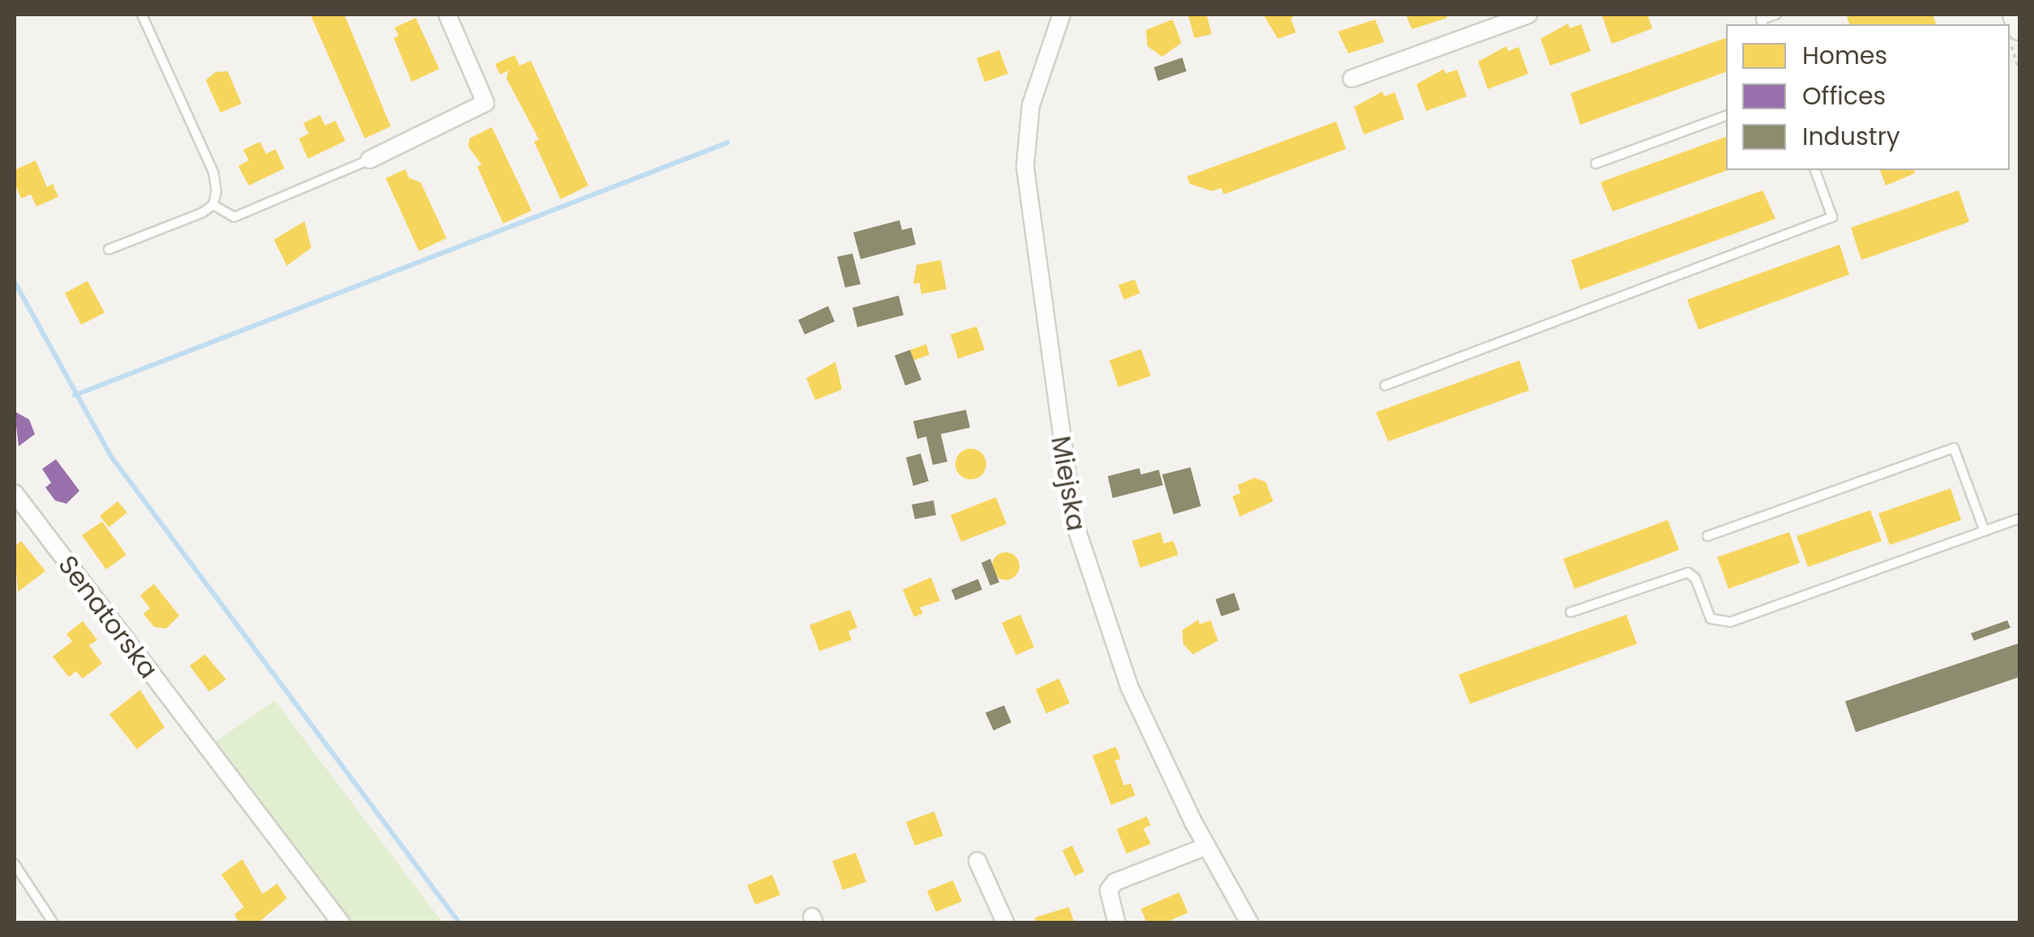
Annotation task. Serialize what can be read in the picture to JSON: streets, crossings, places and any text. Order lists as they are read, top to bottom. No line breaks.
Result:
{"streets":{"street":["Miejska","Senatorska"]},"legend":["Homes","Offices","Industry"]}
